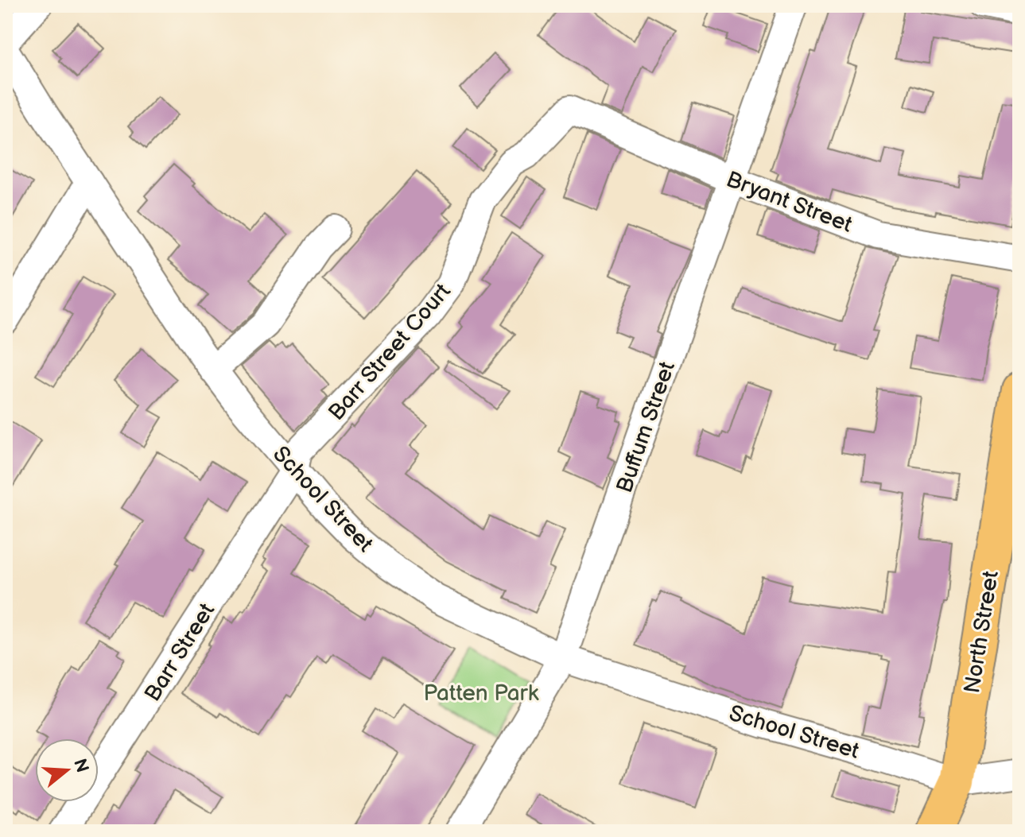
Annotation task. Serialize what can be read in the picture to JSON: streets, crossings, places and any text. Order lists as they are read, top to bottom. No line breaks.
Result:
{"streets":{"highway":["North Street"],"street":["Bryant Street","Barr Street Court","Buffum Street","School Street","Barr Street"]},"crossings":[["Bryant Street","Barr Street Court"],["Bryant Street","Buffum Street"],["Barr Street Court","School Street"],["Barr Street Court","Barr Street"],["Buffum Street","School Street"],["School Street","North Street"],["School Street","Barr Street"]],"parks":["Patten Park"],"north":"right"}
